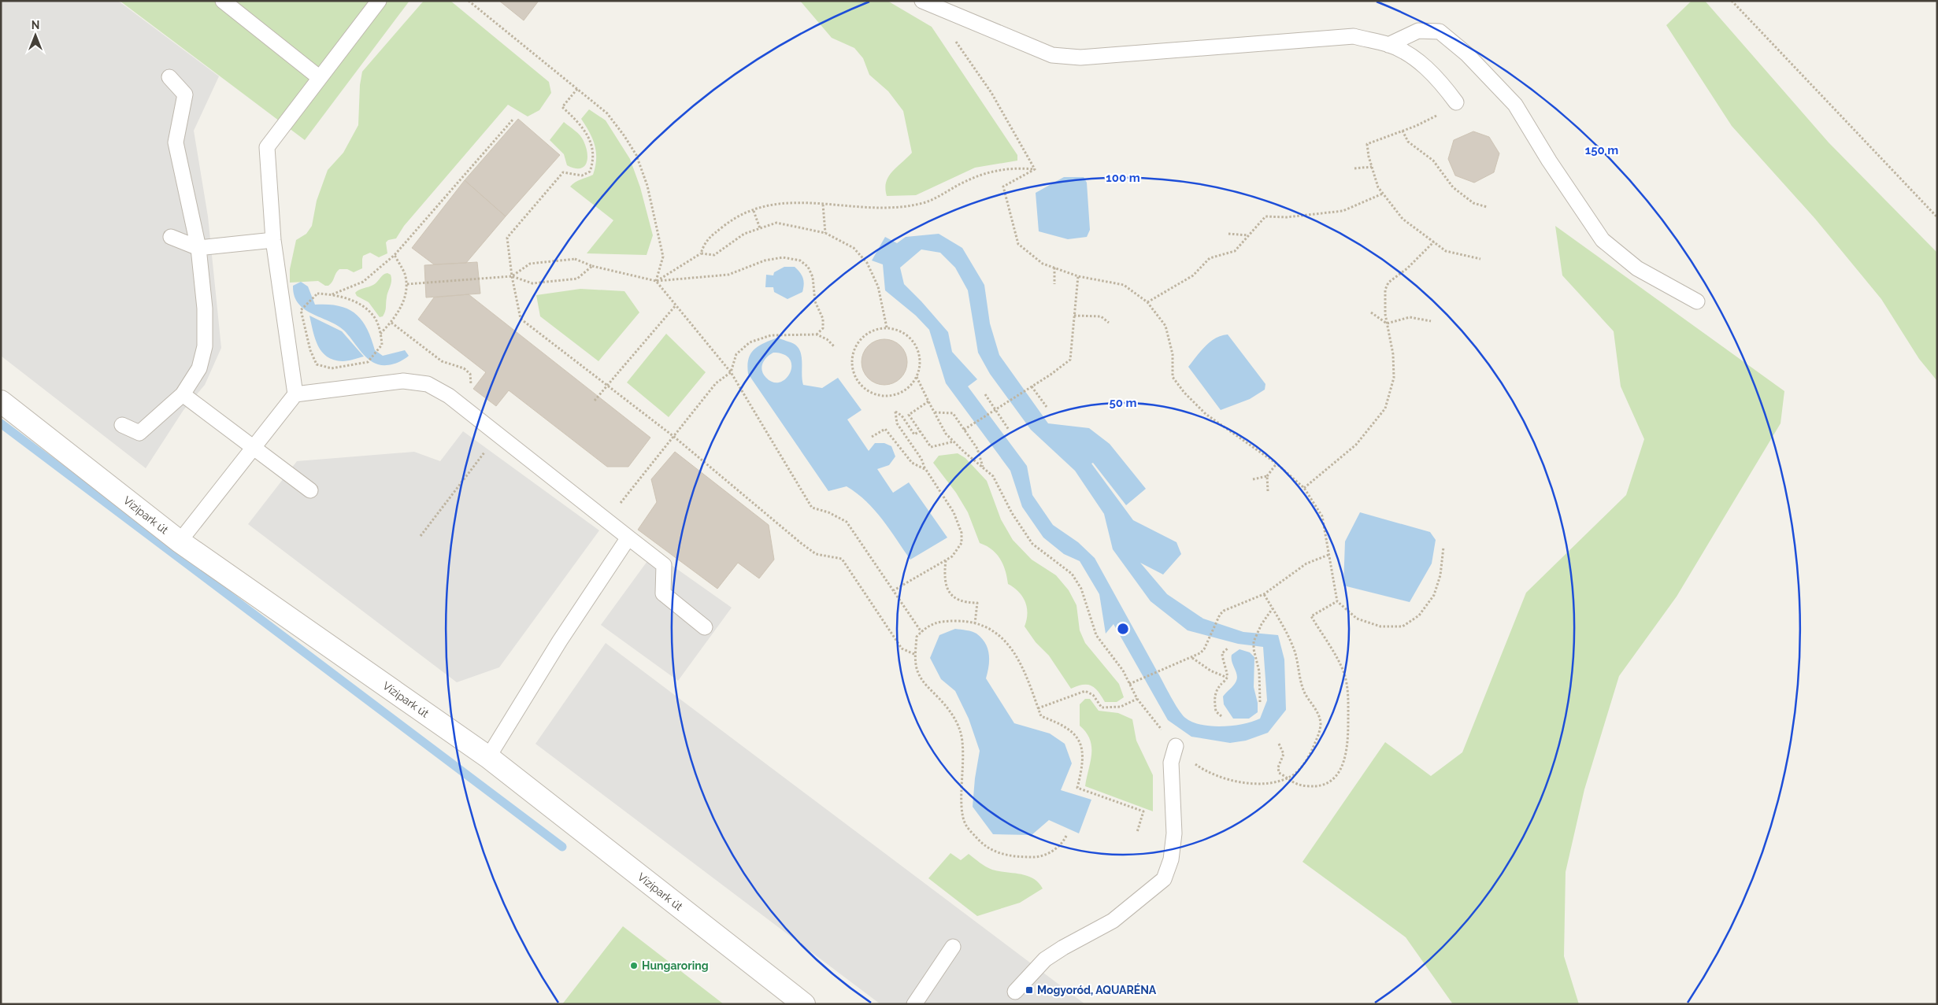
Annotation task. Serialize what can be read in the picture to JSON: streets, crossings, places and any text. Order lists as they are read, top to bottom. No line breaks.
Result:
{"streets":{"street":["Vízipark út"]},"places":{"other":["Hungaroring"],"transit":["Mogyoród, AQUARÉNA"]},"north":"top","rings":["150 m","100 m","50 m"]}
